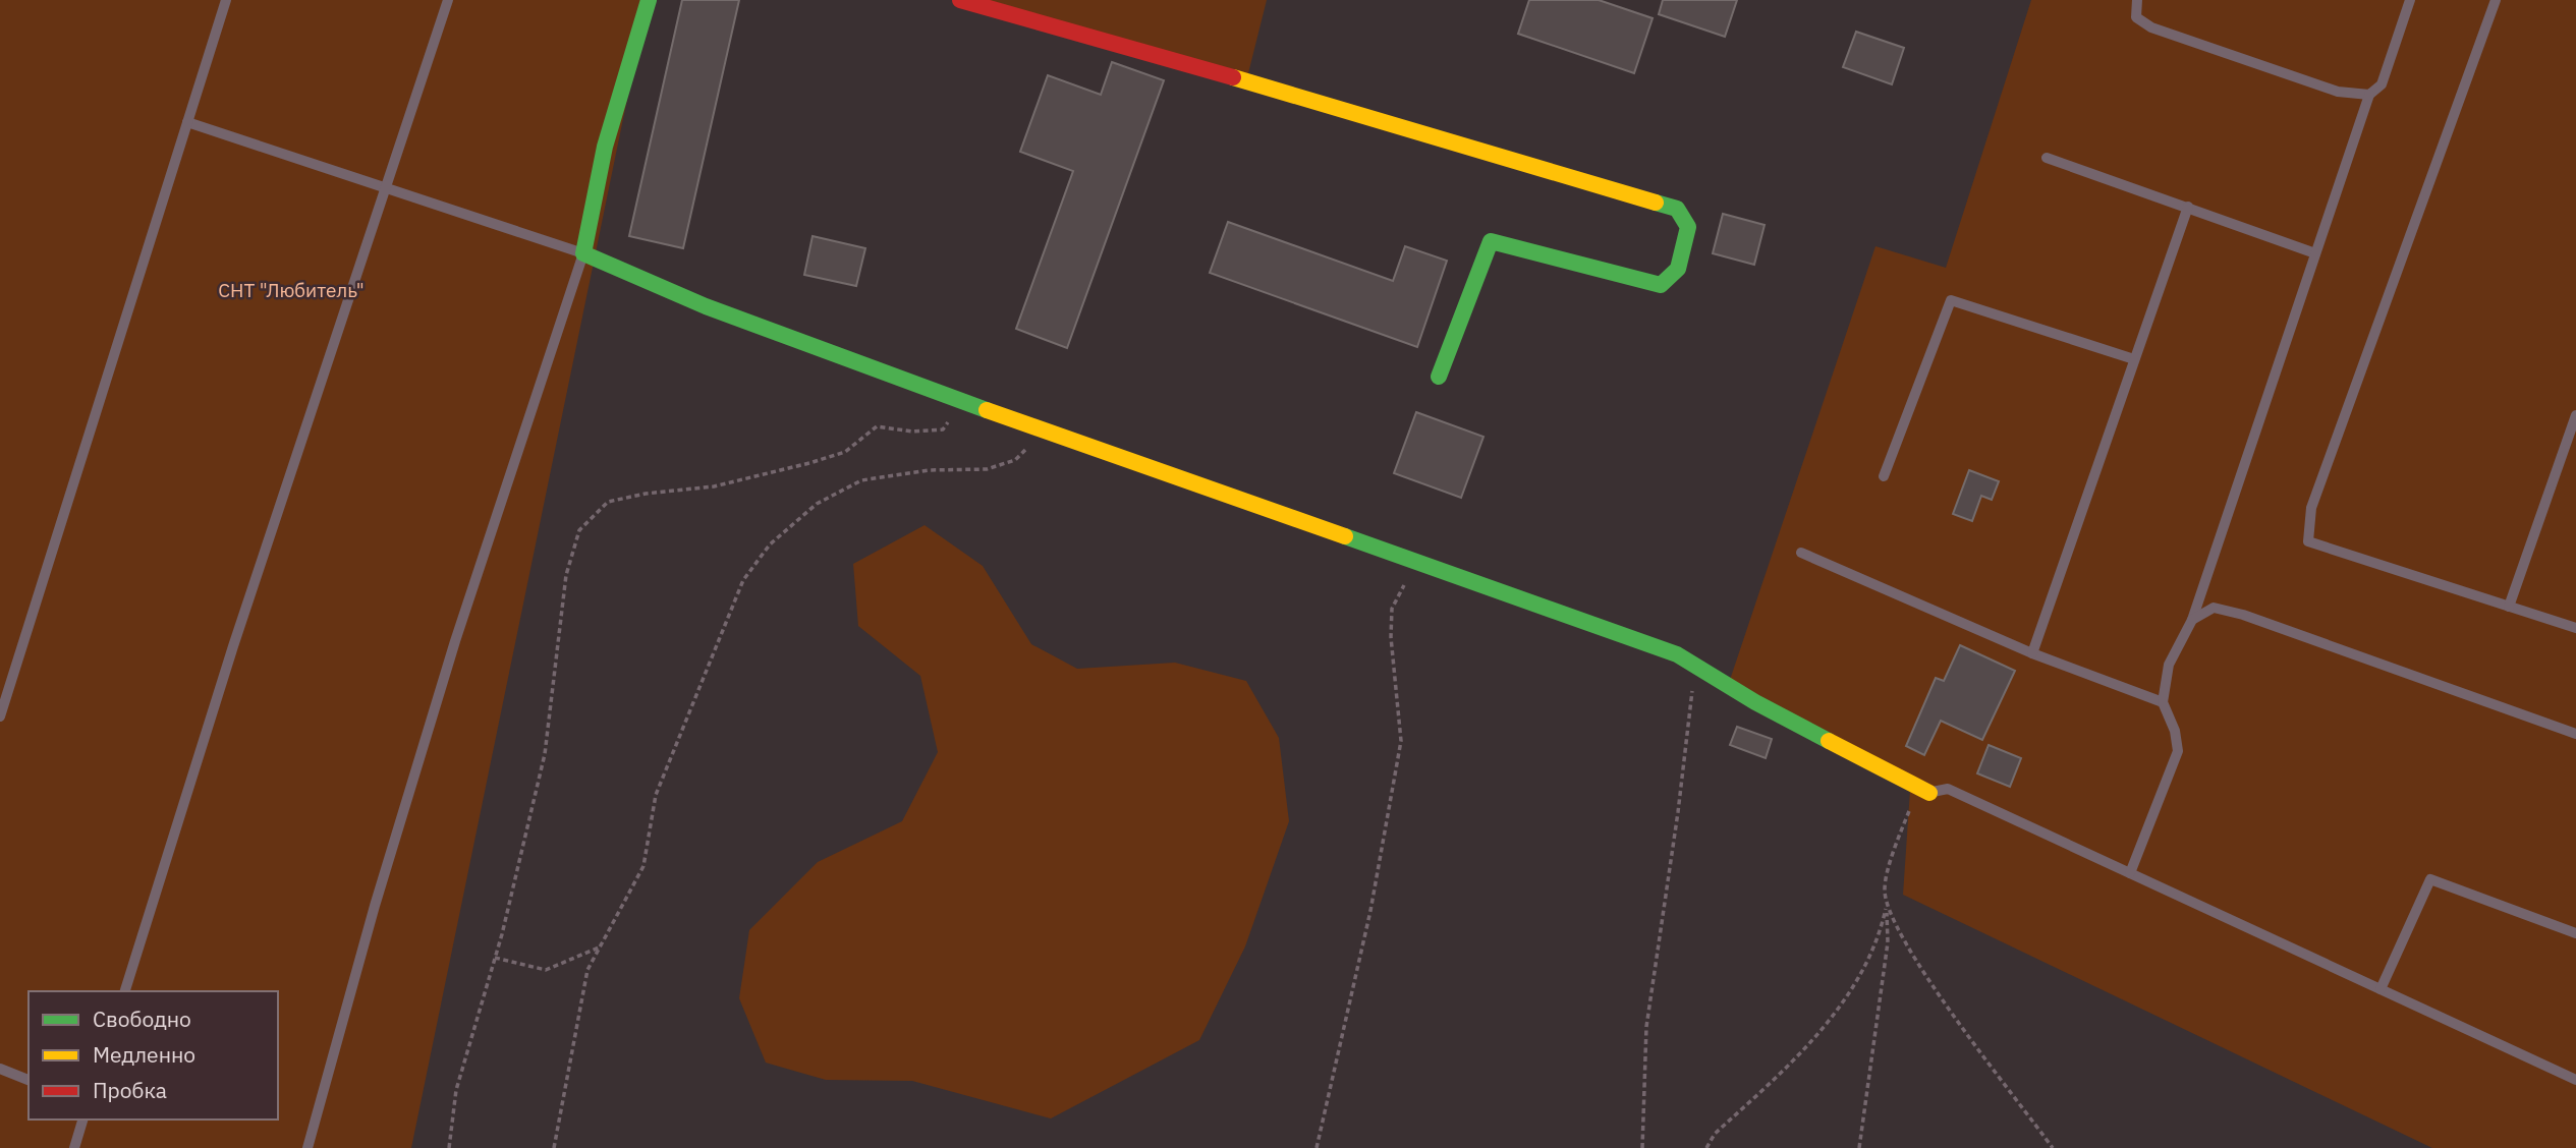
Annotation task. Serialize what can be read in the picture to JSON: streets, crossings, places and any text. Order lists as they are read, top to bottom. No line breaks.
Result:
{"parks":["СНТ \"Любитель\""],"legend":["Свободно","Медленно","Пробка"]}
